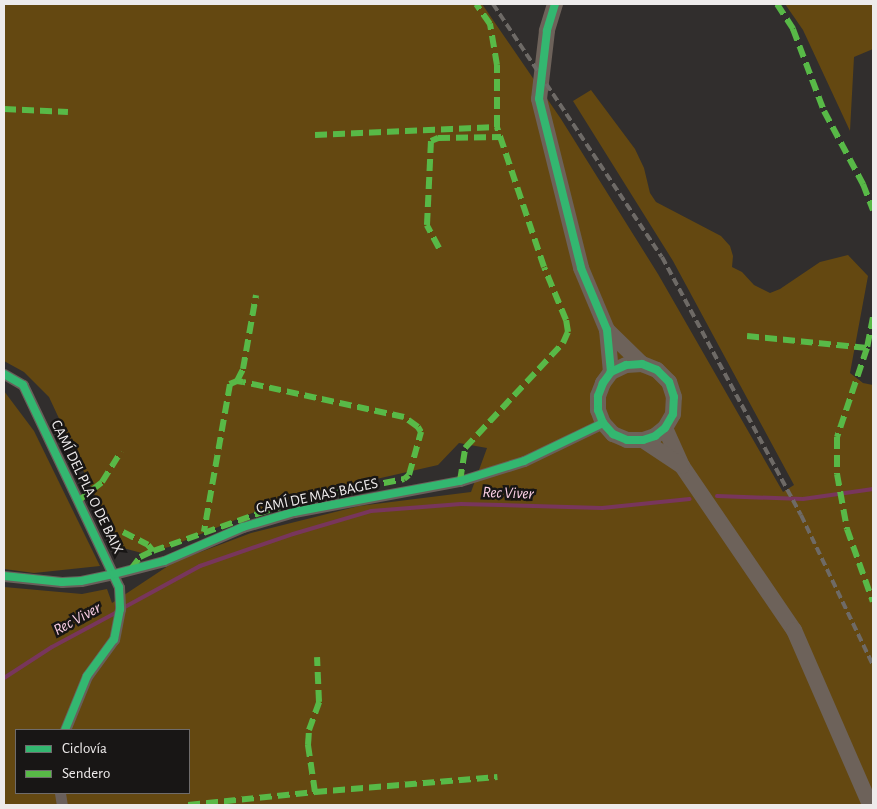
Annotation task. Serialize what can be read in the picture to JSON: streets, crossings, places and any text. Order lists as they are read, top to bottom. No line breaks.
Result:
{"streets":{"street":["CAMÍ DEL PLA O DE BAIX","CAMÍ DE MAS BAGES"]},"crossings":[["CAMÍ DEL PLA O DE BAIX","CAMÍ DE MAS BAGES"]],"water":["Rec Viver"],"legend":["Ciclovía","Sendero"]}
